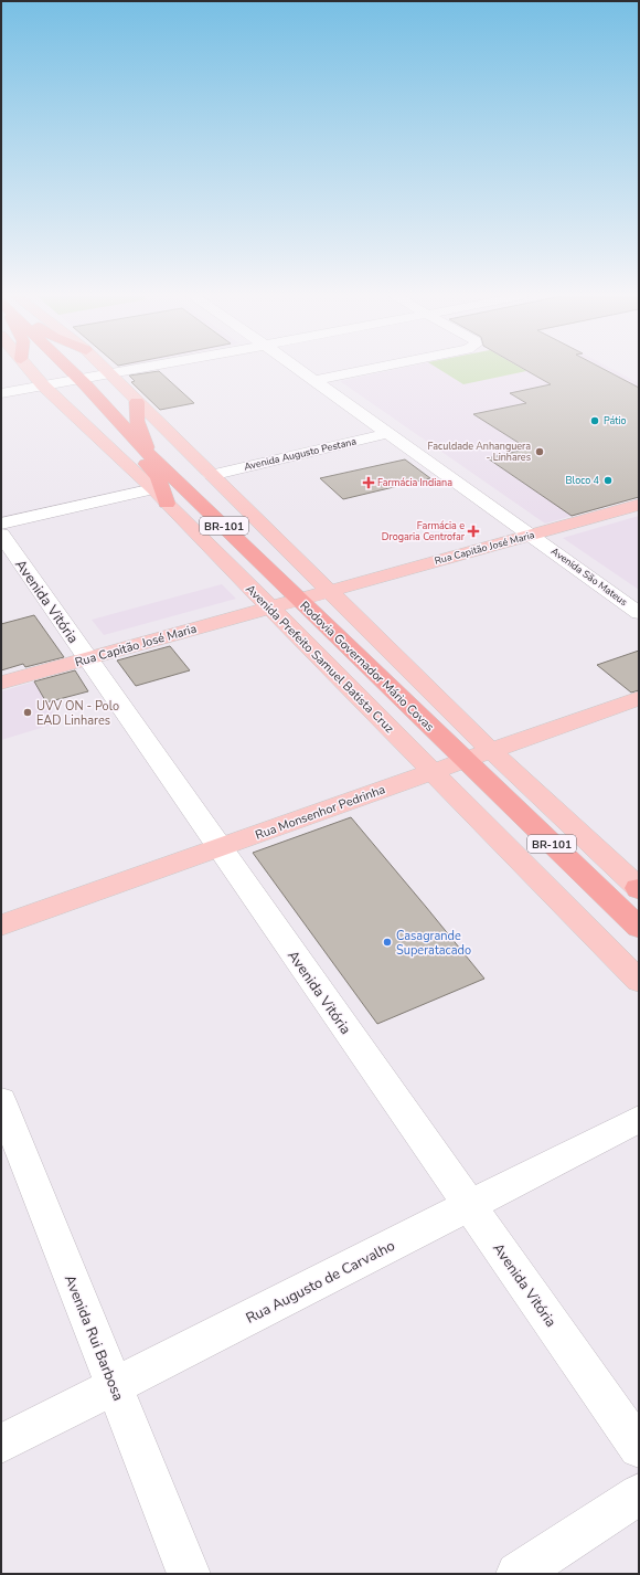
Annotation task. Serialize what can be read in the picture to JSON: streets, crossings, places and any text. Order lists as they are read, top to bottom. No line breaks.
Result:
{"streets":{"highway":["BR-101","Rodovia Governador Mário Covas"],"main road":["Rua Capitão José Maria","Avenida Prefeito Samuel Batista Cruz","Rua Monsenhor Pedrinha"],"street":["Avenida Augusto Pestana","Avenida São Mateus","Avenida Vitória","Rua Augusto de Carvalho","Avenida Rui Barbosa"]},"crossings":[["Avenida Augusto Pestana","Avenida São Mateus"],["BR-101","Rodovia Governador Mário Covas"],["Rua Capitão José Maria","Avenida São Mateus"],["Rua Capitão José Maria","Avenida Vitória"],["Rua Capitão José Maria","Avenida Prefeito Samuel Batista Cruz"],["Rua Capitão José Maria","Rodovia Governador Mário Covas"],["Avenida Vitória","Rua Monsenhor Pedrinha"],["Avenida Vitória","Rua Augusto de Carvalho"],["Avenida Prefeito Samuel Batista Cruz","Rua Monsenhor Pedrinha"],["Rodovia Governador Mário Covas","Rua Monsenhor Pedrinha"],["Rua Augusto de Carvalho","Avenida Rui Barbosa"]],"places":{"other":["Pátio","Faculdade Anhanguera - Linhares","Bloco 4","UVV ON - Polo EAD Linhares","Casagrande Superatacado"],"health":["Farmácia Indiana","Farmácia e Drogaria Centrofar"]}}
